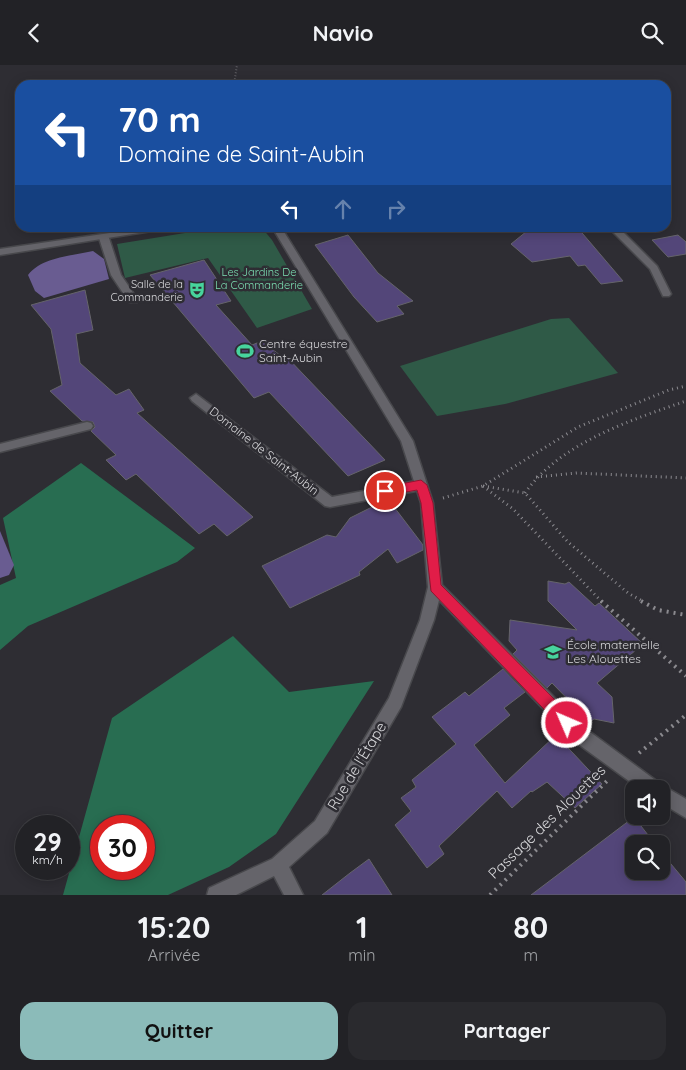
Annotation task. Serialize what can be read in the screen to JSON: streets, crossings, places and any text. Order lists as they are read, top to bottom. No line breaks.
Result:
{"streets":{"street":["Domaine de Saint-Aubin","Rue de l'Étape"],"path":["Passage des Alouettes"]},"crossings":[["Domaine de Saint-Aubin","Rue de l'Étape"]],"parks":["Les Jardins De La Commanderie"],"places":{"theatre":["Salle de la Commanderie"],"sports":["Centre équestre Saint-Aubin"],"school or university":["École maternelle Les Alouettes"]},"page":{"header":"Navio","turn":["70 m","Domaine de Saint-Aubin"],"speed":"29 km/h","limit":"30","eta":["15:20","Arrivée","1","min","80","m"],"buttons":["Quitter","Partager"]}}
